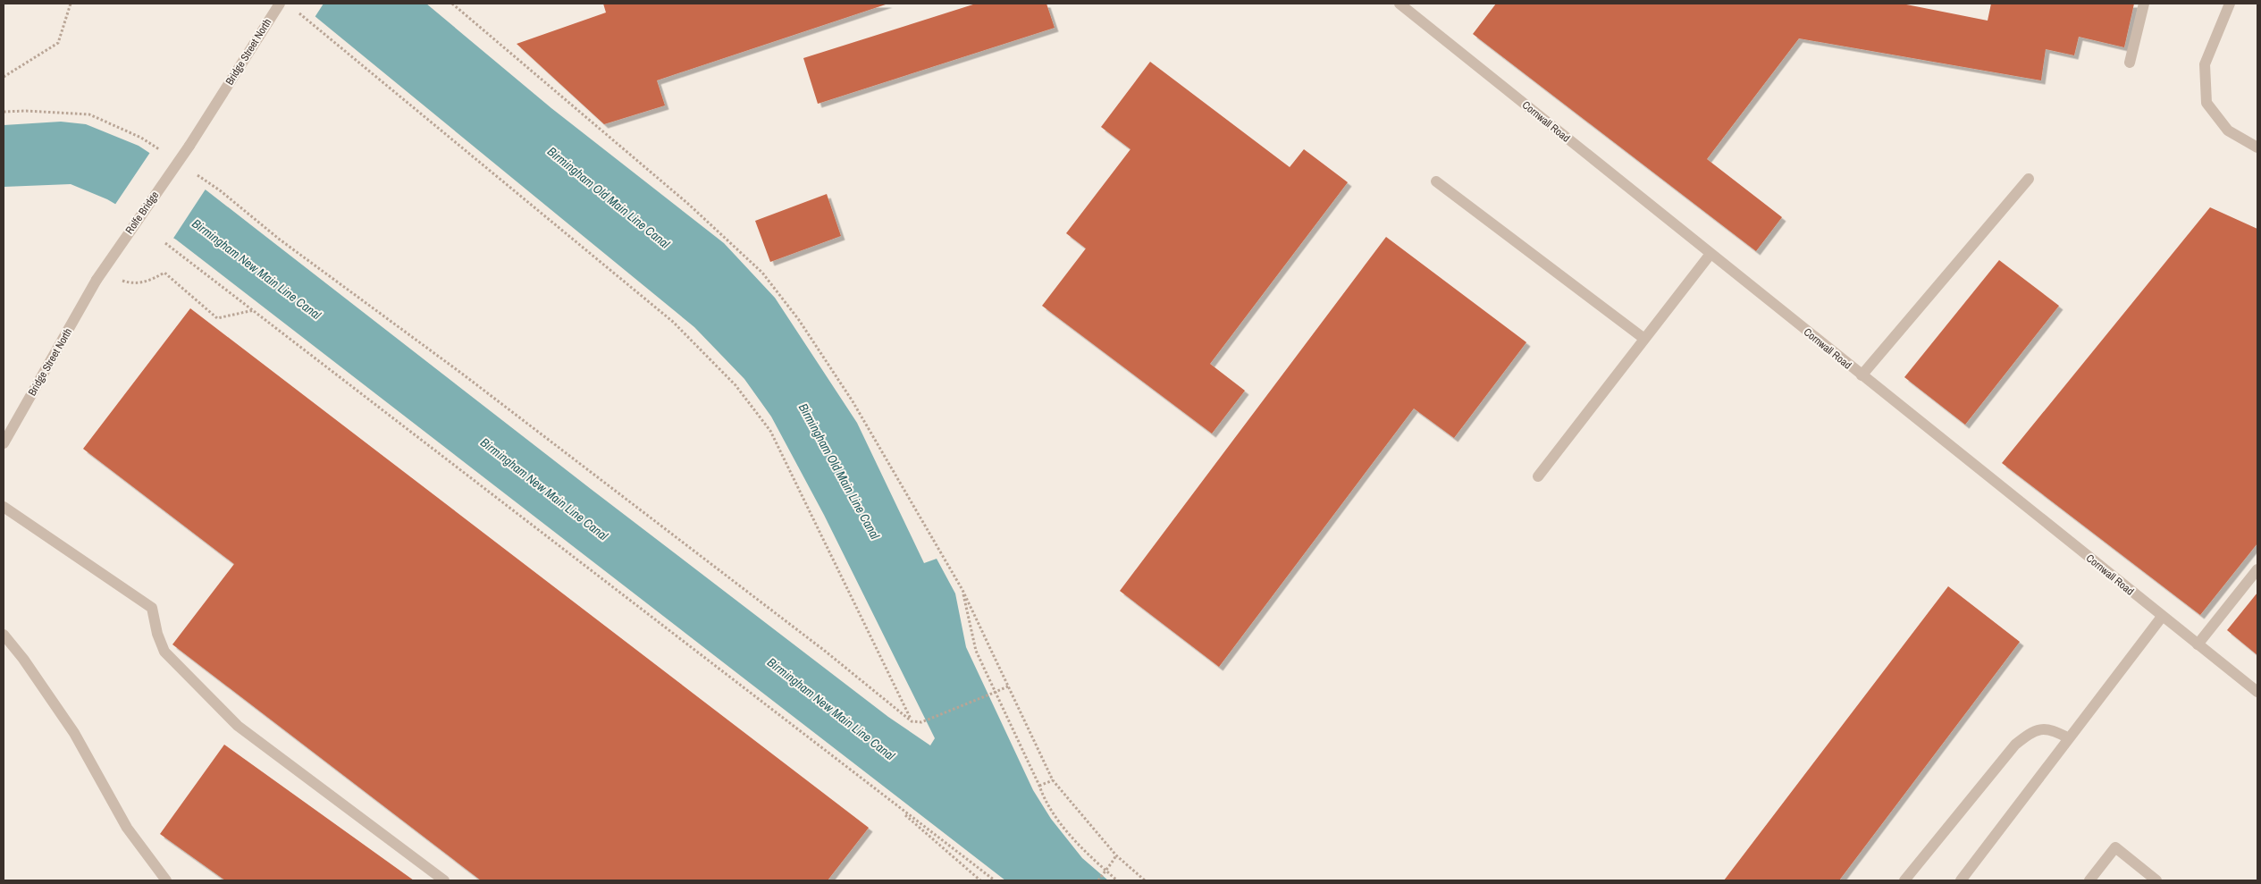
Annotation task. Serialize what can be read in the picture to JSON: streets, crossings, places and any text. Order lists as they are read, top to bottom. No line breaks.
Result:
{"streets":{"street":["Bridge Street North","Cornwall Road","Rolfe Bridge"]},"crossings":[["Bridge Street North","Rolfe Bridge"]],"water":["Birmingham Old Main Line Canal","Birmingham New Main Line Canal"]}
